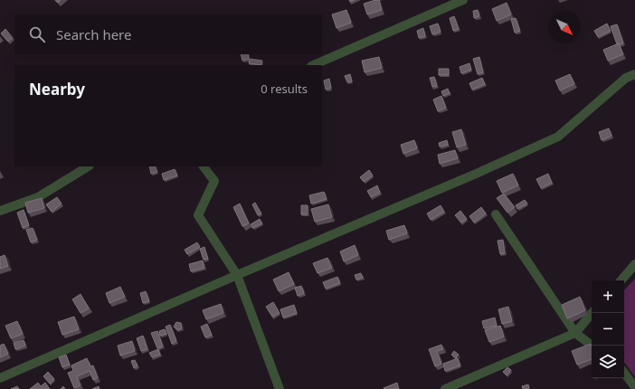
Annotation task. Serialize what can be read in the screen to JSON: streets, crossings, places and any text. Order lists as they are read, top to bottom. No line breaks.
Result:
{"north":"bottom right","page":{"search":"Search here","heading":["Nearby","0 results"],"map_buttons":["+","−"]}}
